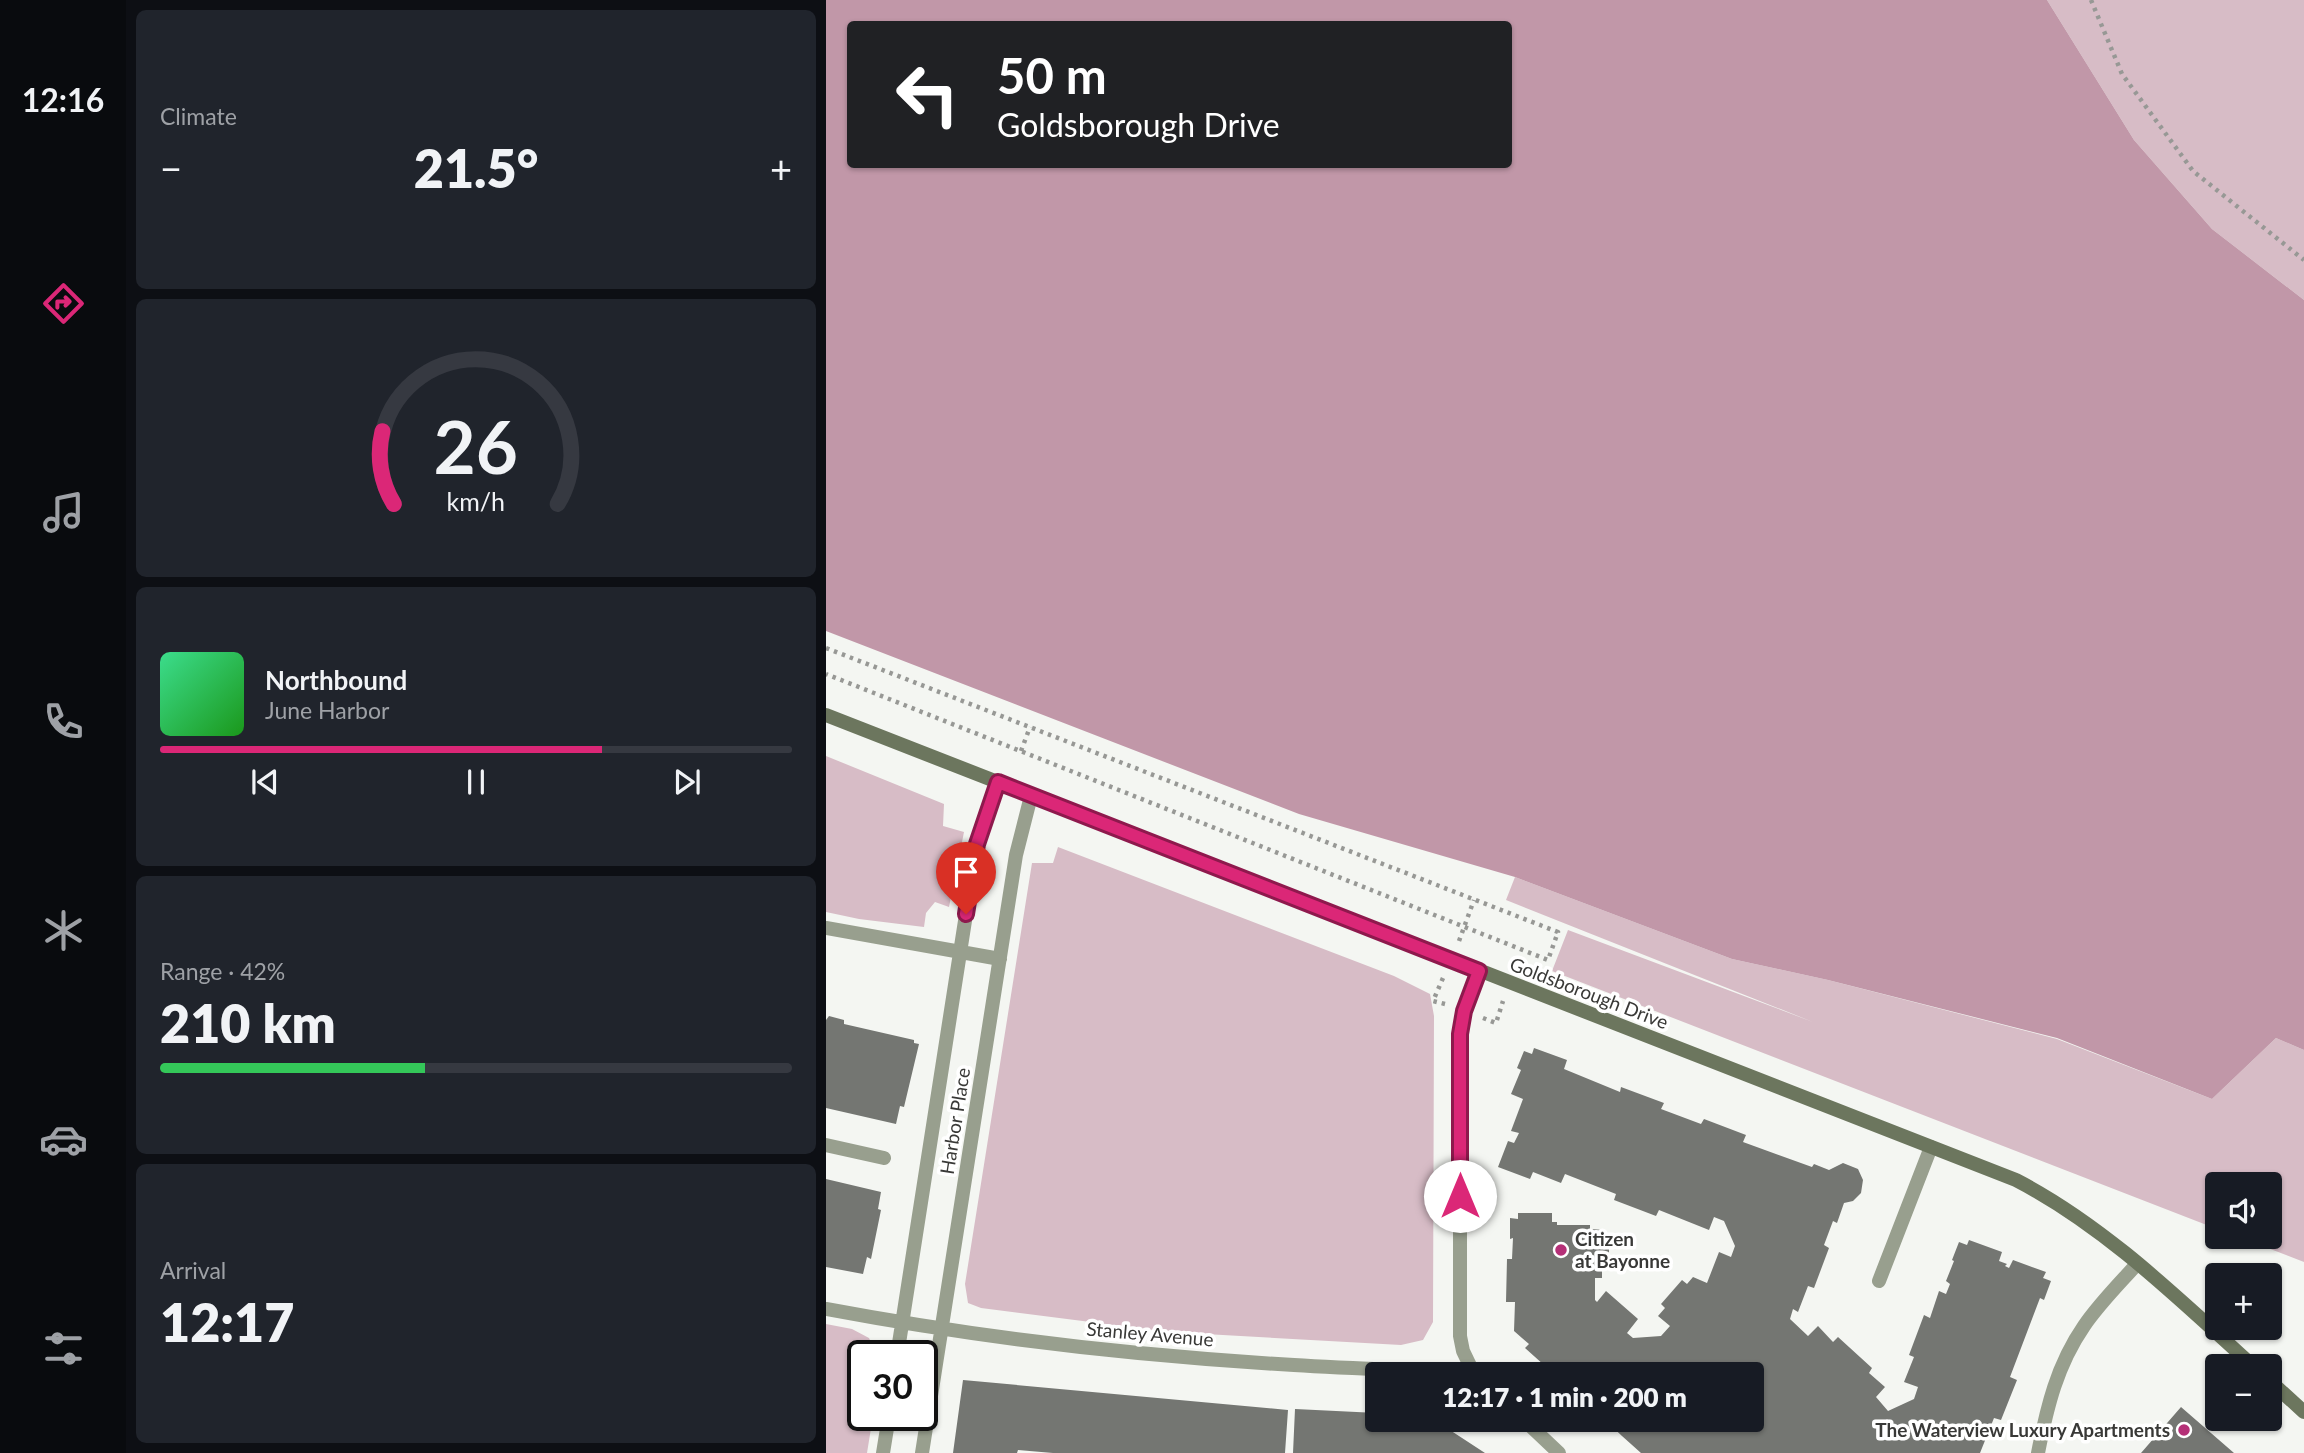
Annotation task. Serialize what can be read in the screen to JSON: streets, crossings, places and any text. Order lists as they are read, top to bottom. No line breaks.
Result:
{"streets":{"street":["Goldsborough Drive","Harbor Place","Stanley Avenue"]},"crossings":[["Goldsborough Drive","Harbor Place"],["Harbor Place","Stanley Avenue"]],"places":["Citizen at Bayonne","The Waterview Luxury Apartments"],"page":{"tabs":"12:16","tile":["Climate",["Range · 42%","210 km"],["Arrival","12:17"]],"turn":["50 m","Goldsborough Drive"],"heat":["−","21.5°","+"],"song":["Northbound","June Harbor"],"map_buttons":["+","−"],"limit":"30","trip":"12:17 · 1 min · 200 m","gauge":["26","km/h"]}}
